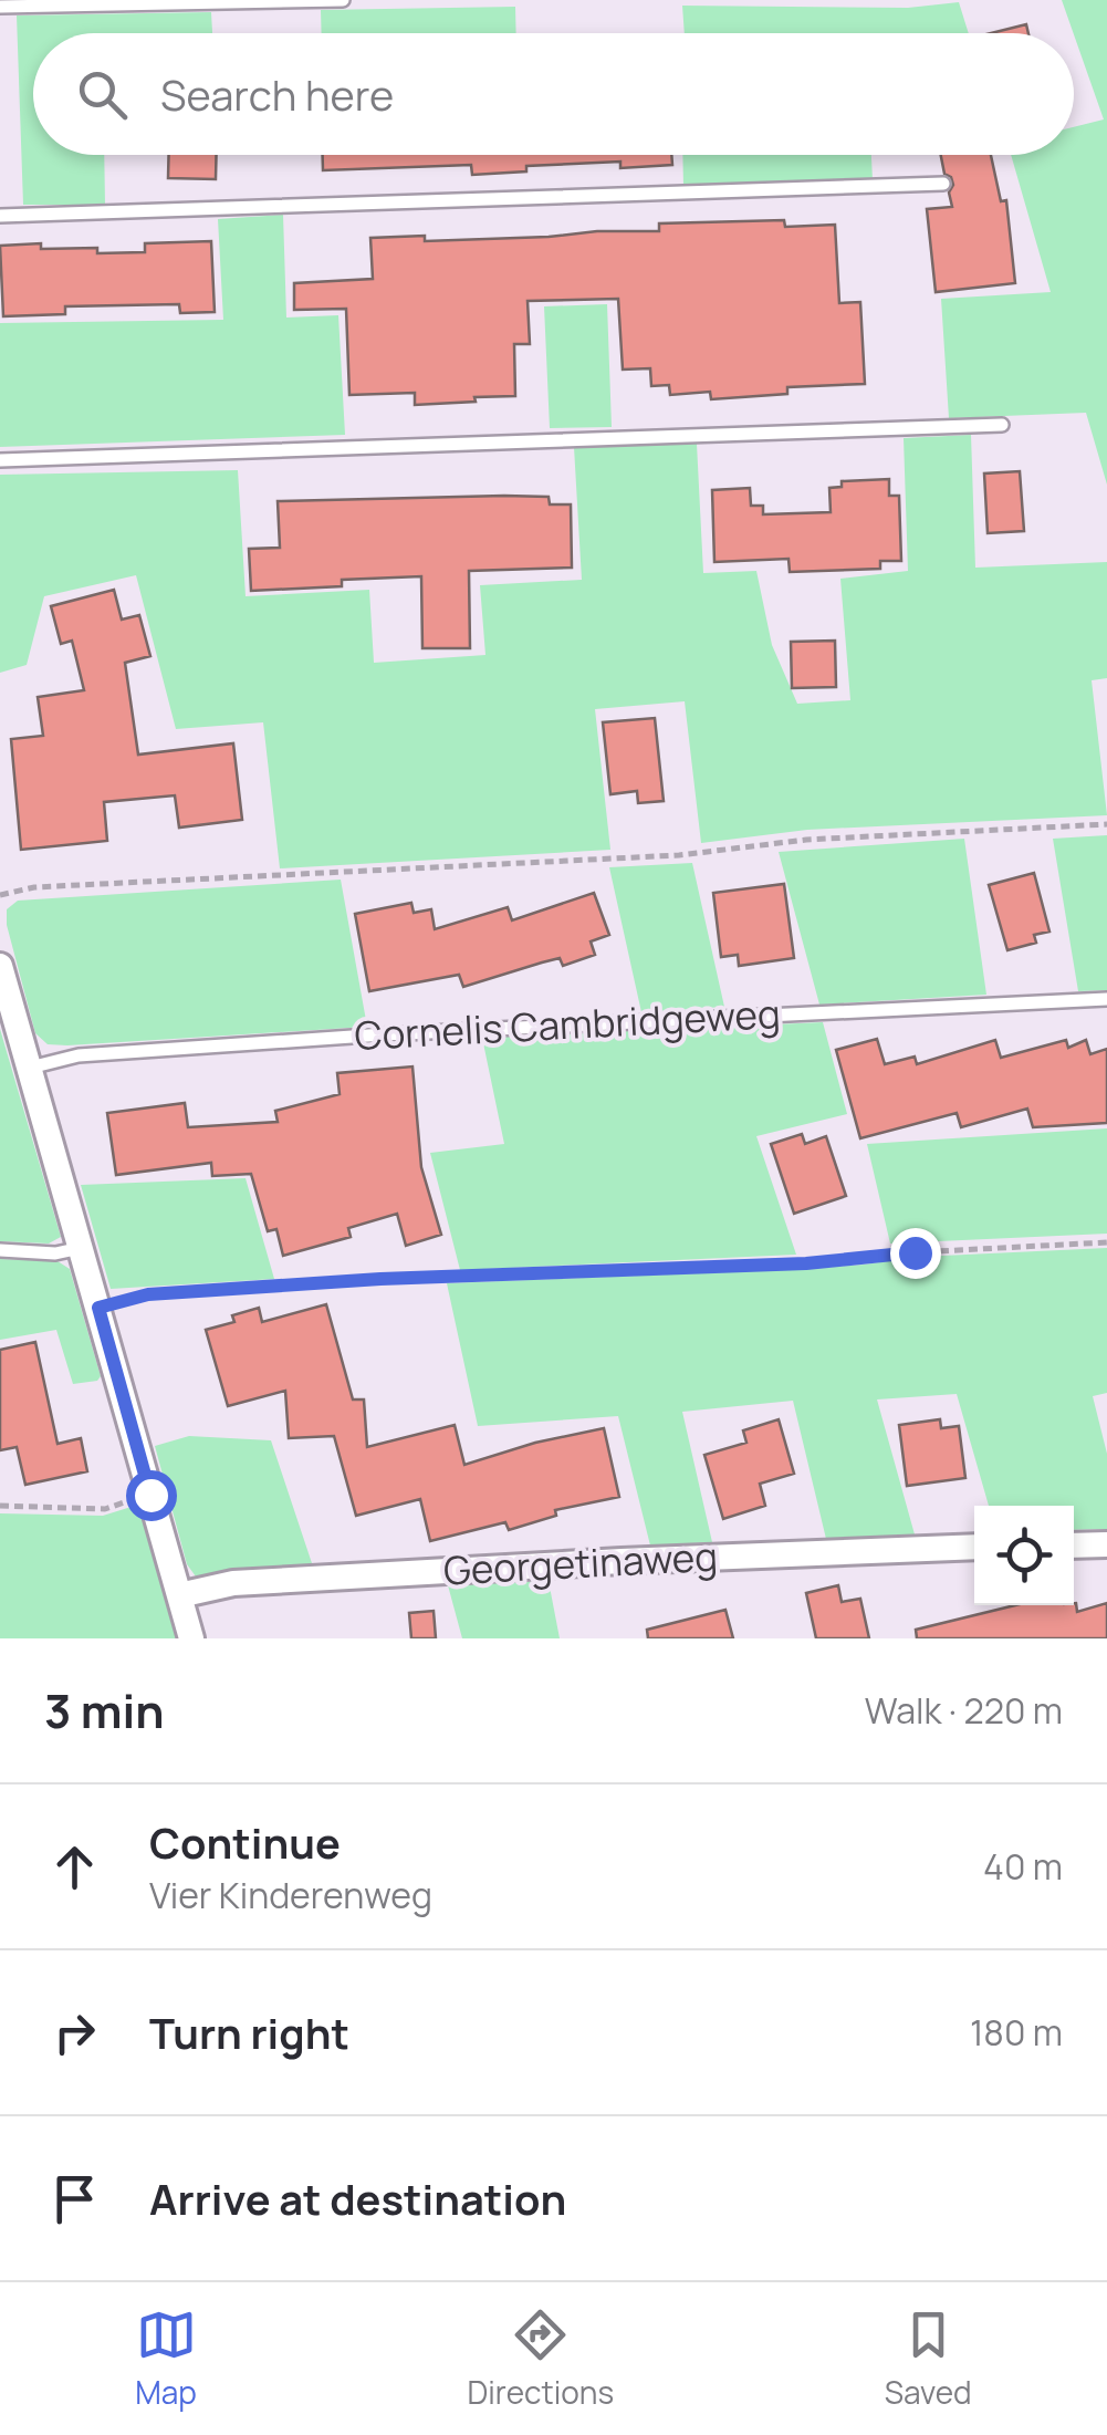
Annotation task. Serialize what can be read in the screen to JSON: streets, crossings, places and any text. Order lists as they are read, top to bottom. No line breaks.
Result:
{"streets":{"street":["Georgetinaweg"],"lane":["Cornelis Cambridgeweg"]},"page":{"search":"Search here","heading":["3 min","Walk · 220 m"],"list":[["Continue","Vier Kinderenweg","40 m"],["Turn right","180 m"],"Arrive at destination"],"nav":["Map","Directions","Saved"]}}
